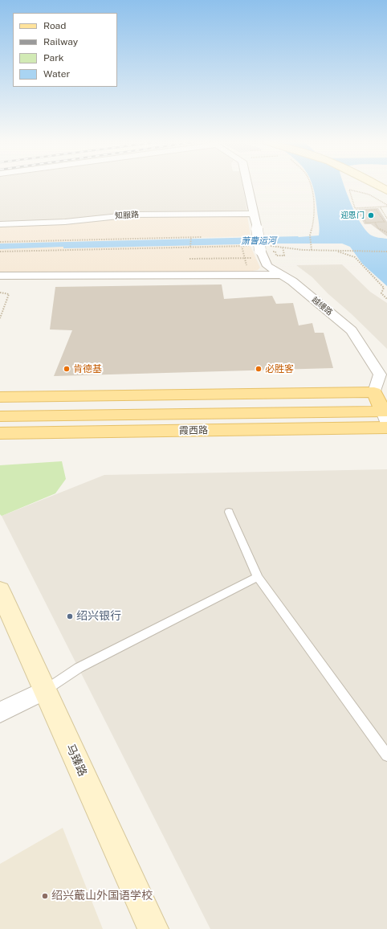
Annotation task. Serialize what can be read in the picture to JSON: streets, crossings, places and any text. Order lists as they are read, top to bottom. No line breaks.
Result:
{"streets":{"main road":["霞西路"],"street":["知服路","越缦路","马臻路"]},"crossings":[["知服路","越缦路"]],"water":["萧曹运河"],"places":["迎恩门","肯德基","必胜客","绍兴银行","绍兴蕺山外国语学校"],"legend":["Road","Railway","Park","Water"]}
